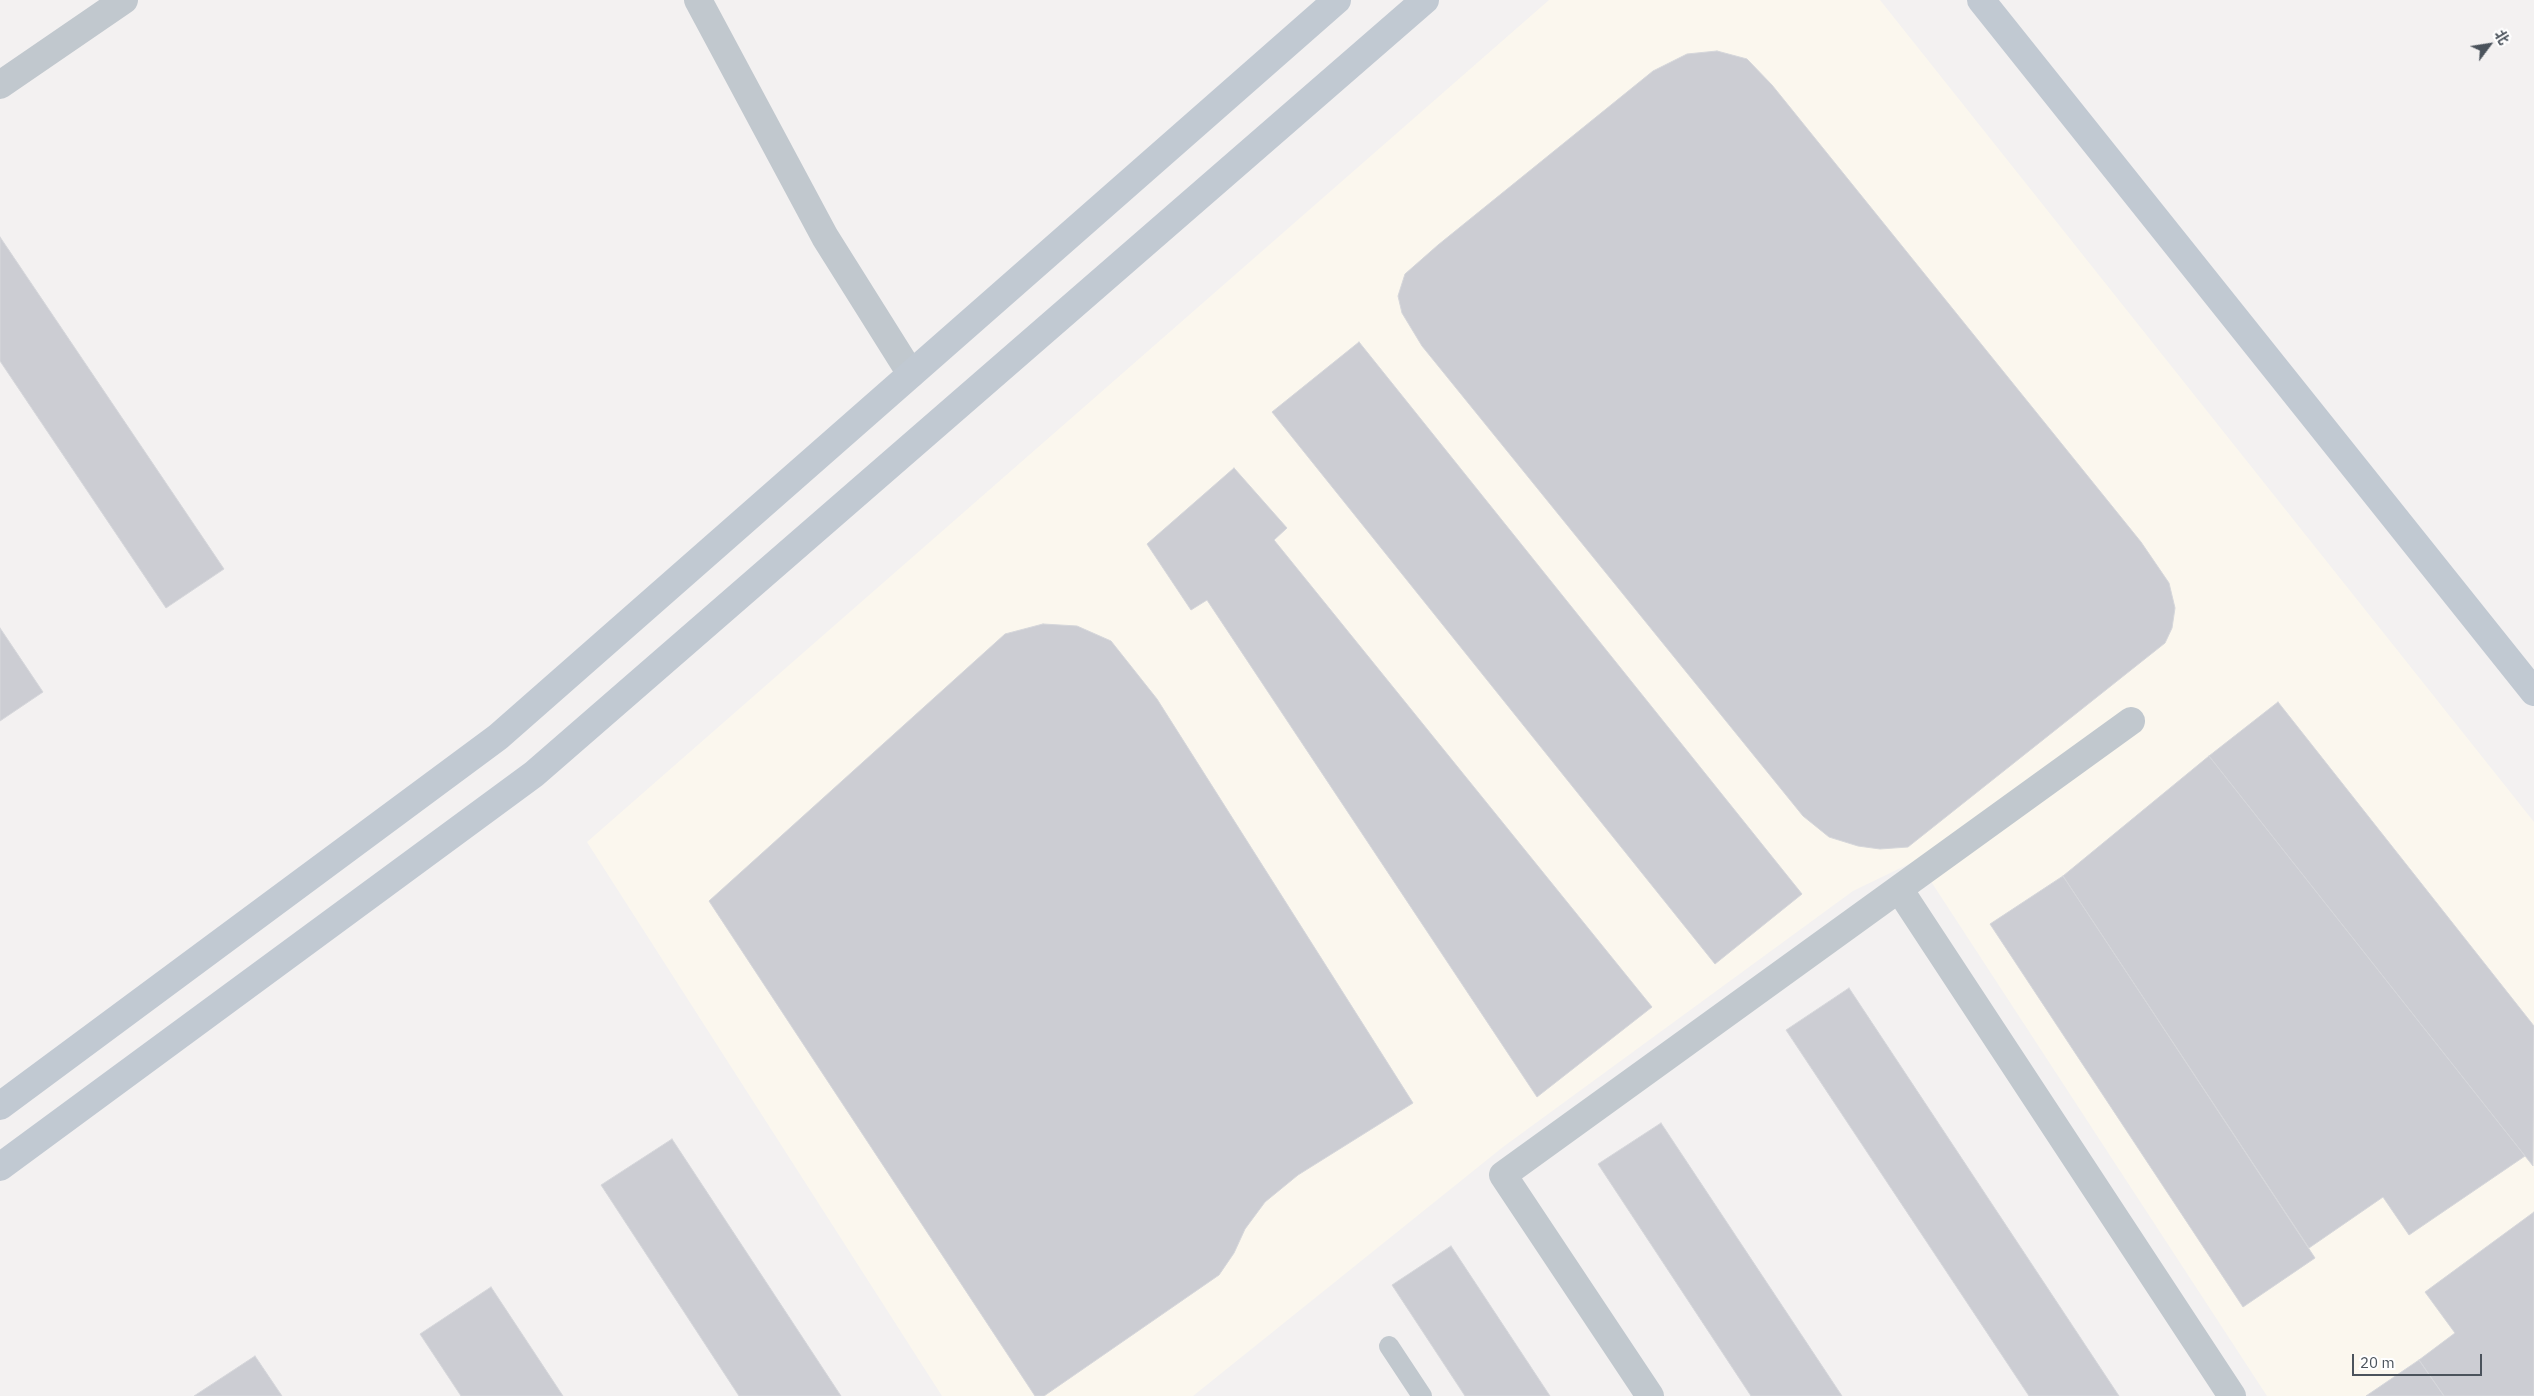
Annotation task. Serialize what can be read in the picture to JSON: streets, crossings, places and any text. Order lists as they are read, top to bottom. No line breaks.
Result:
{"scale_bar":"20 m","north":"top right"}
